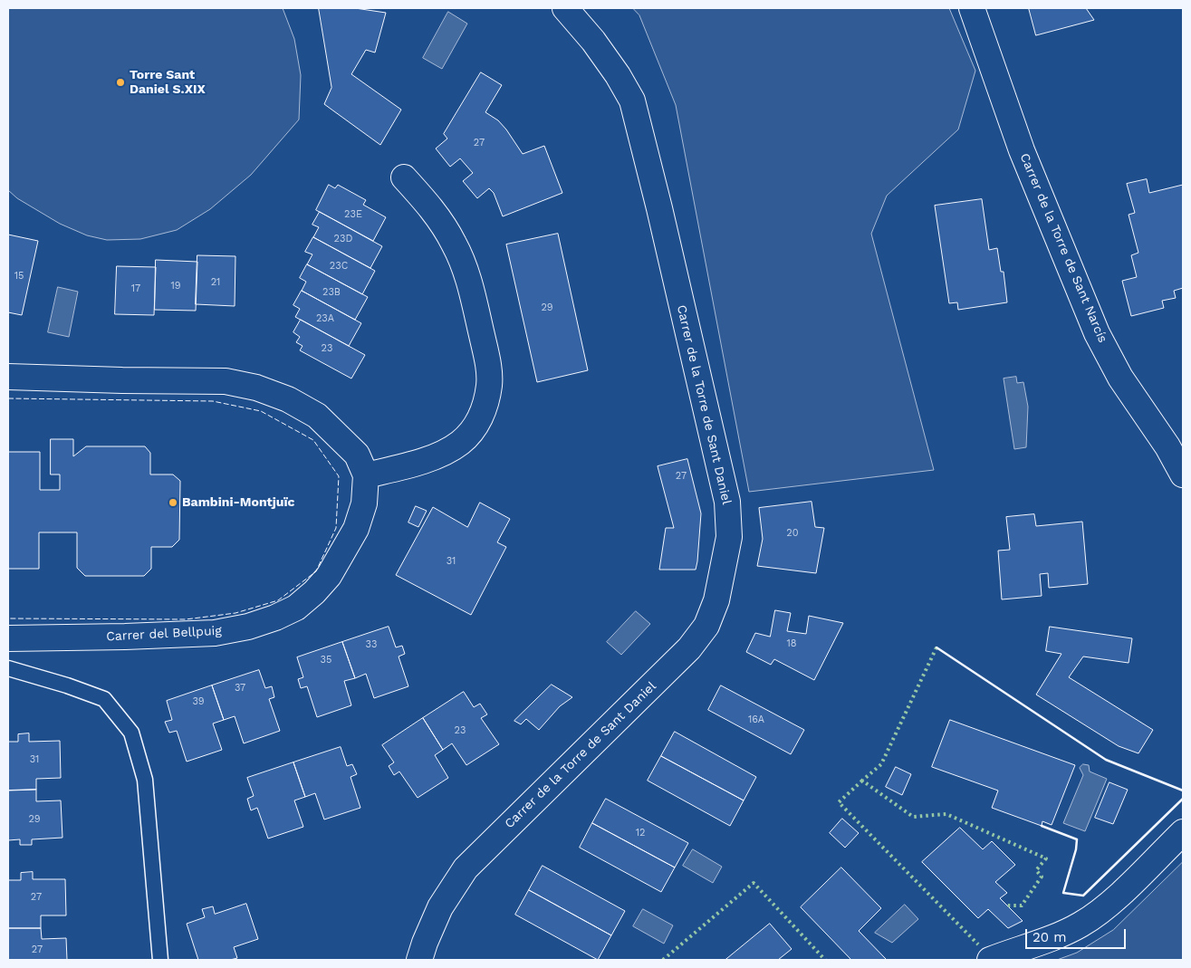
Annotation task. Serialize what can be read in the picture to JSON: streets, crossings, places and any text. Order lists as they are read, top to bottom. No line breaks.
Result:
{"streets":{"street":["Carrer de la Torre de Sant Narcís","Carrer de la Torre de Sant Daniel","Carrer del Bellpuig"]},"places":["Torre Sant Daniel S.XIX","Bambini-Montjuïc"],"house_numbers":["27","23E","23D","23C","15","21","19","17","23B","29","23A","23","27","20","31","18","33","35","37","39","16A","23","31","29","12","27","27"],"scale_bar":"20 m"}
